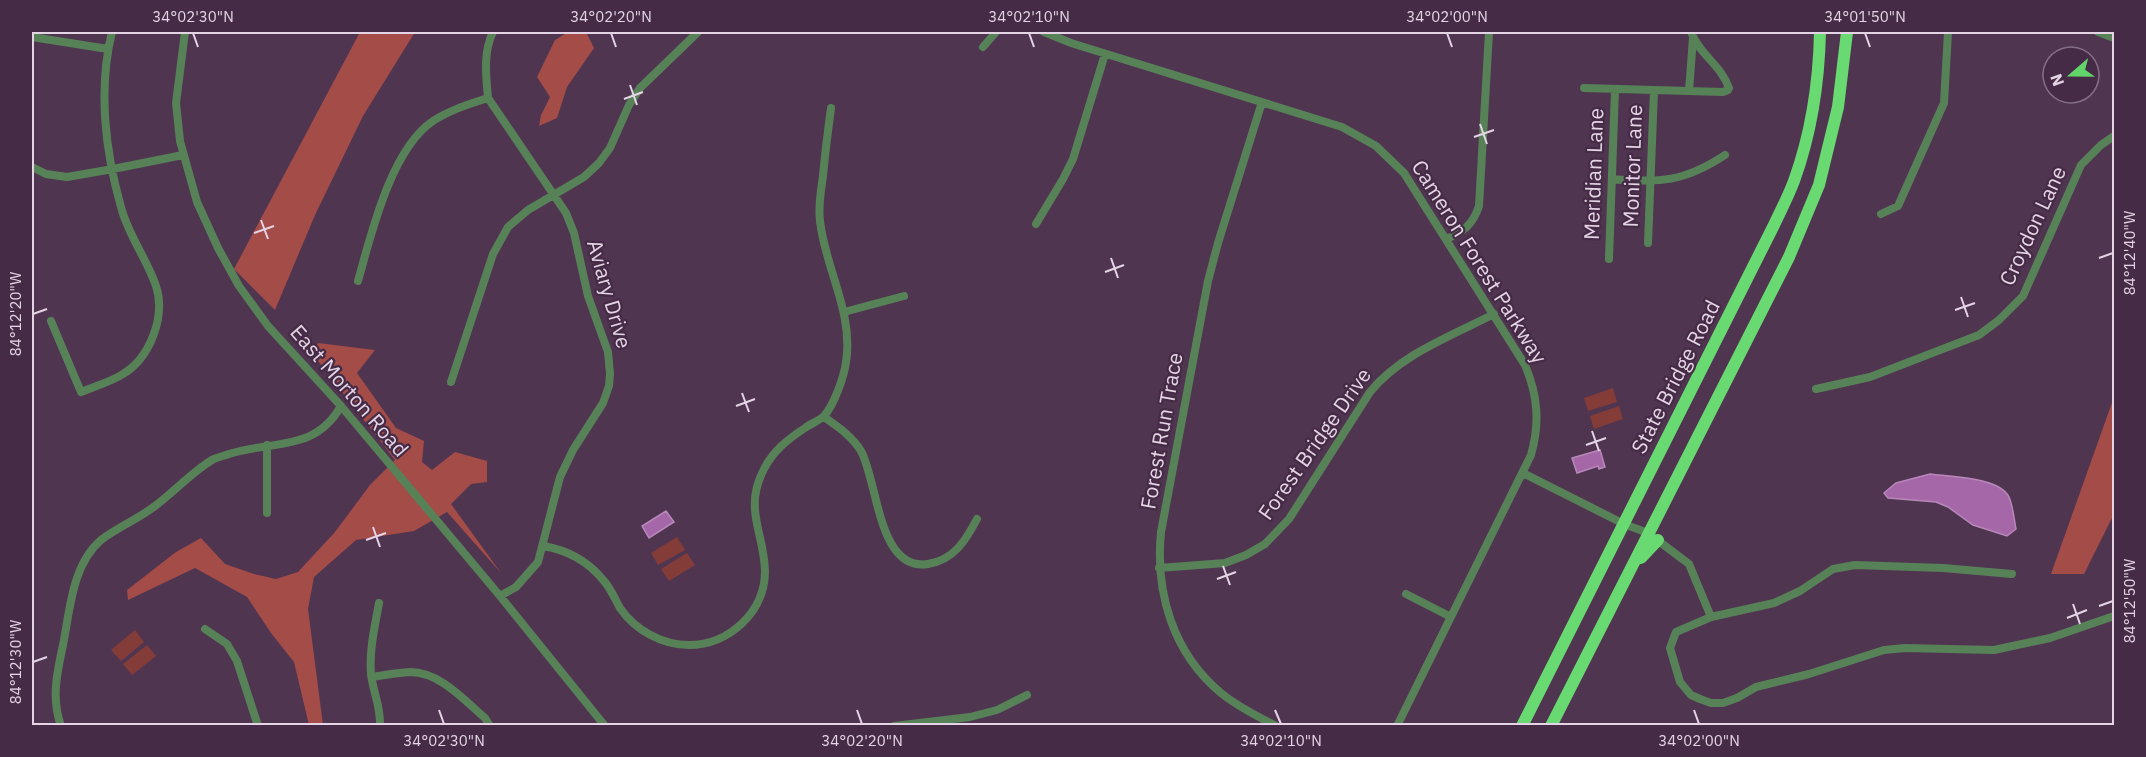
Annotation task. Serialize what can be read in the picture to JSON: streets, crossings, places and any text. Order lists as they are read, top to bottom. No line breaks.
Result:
{"streets":{"highway":["State Bridge Road"],"street":["Monitor Lane","Meridian Lane","Croydon Lane","Cameron Forest Parkway","Aviary Drive","East Morton Road","Forest Run Trace","Forest Bridge Drive"]},"crossings":[["Cameron Forest Parkway","Forest Run Trace"],["Cameron Forest Parkway","Forest Bridge Drive"],["Aviary Drive","East Morton Road"],["Forest Run Trace","Forest Bridge Drive"]],"north":"left","coordinates":["34°02'30\"N","34°02'20\"N","34°02'10\"N","34°02'00\"N","34°01'50\"N","84°12'40\"W","84°12'20\"W","84°12'50\"W","84°12'30\"W"]}
